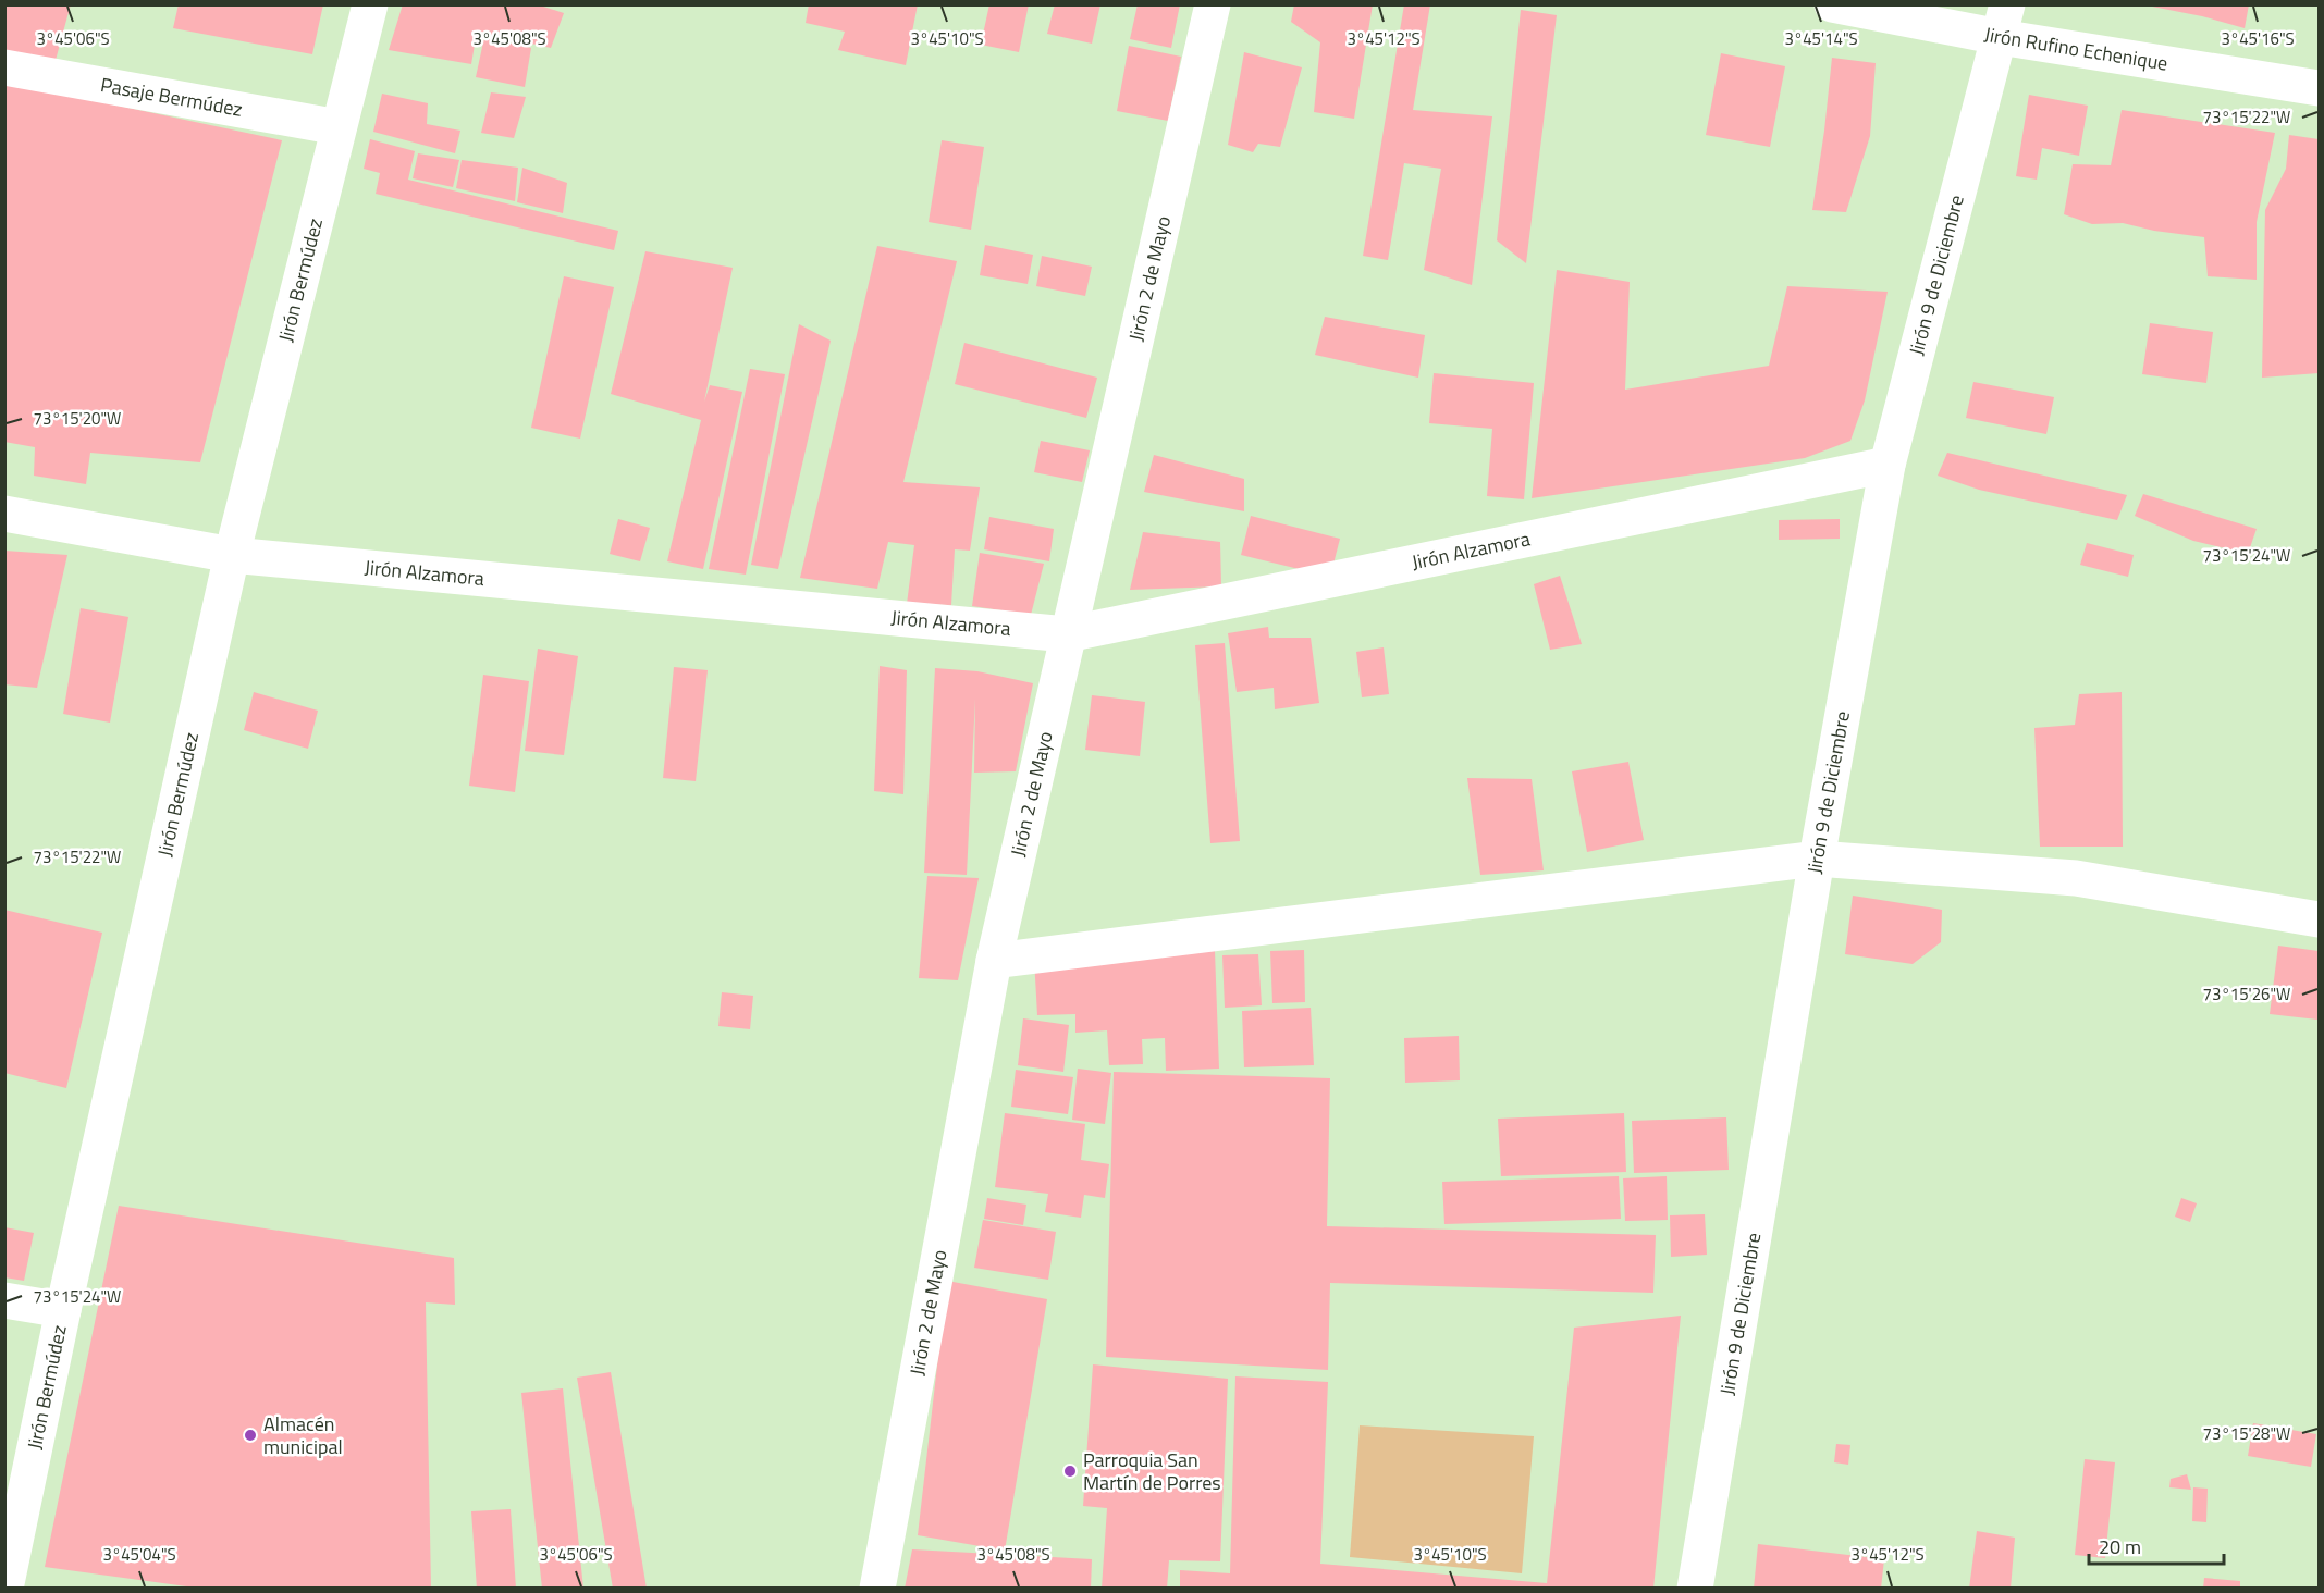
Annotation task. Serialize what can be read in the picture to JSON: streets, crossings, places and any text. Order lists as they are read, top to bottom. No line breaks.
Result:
{"streets":{"street":["Jirón Rufino Echenique","Pasaje Bermúdez","Jirón 9 de Diciembre","Jirón 2 de Mayo","Jirón Bermúdez","Jirón Alzamora"]},"crossings":[["Jirón Rufino Echenique","Jirón 9 de Diciembre"],["Pasaje Bermúdez","Jirón Bermúdez"],["Jirón 9 de Diciembre","Jirón Alzamora"],["Jirón 2 de Mayo","Jirón Alzamora"],["Jirón Bermúdez","Jirón Alzamora"]],"places":["Almacén municipal","Parroquia San Martín de Porres"],"scale_bar":"20 m","coordinates":["3°45'06\"S","3°45'08\"S","3°45'10\"S","3°45'12\"S","3°45'14\"S","3°45'16\"S","73°15'22\"W","73°15'20\"W","73°15'24\"W","73°15'26\"W","73°15'28\"W","3°45'04\"S"]}
